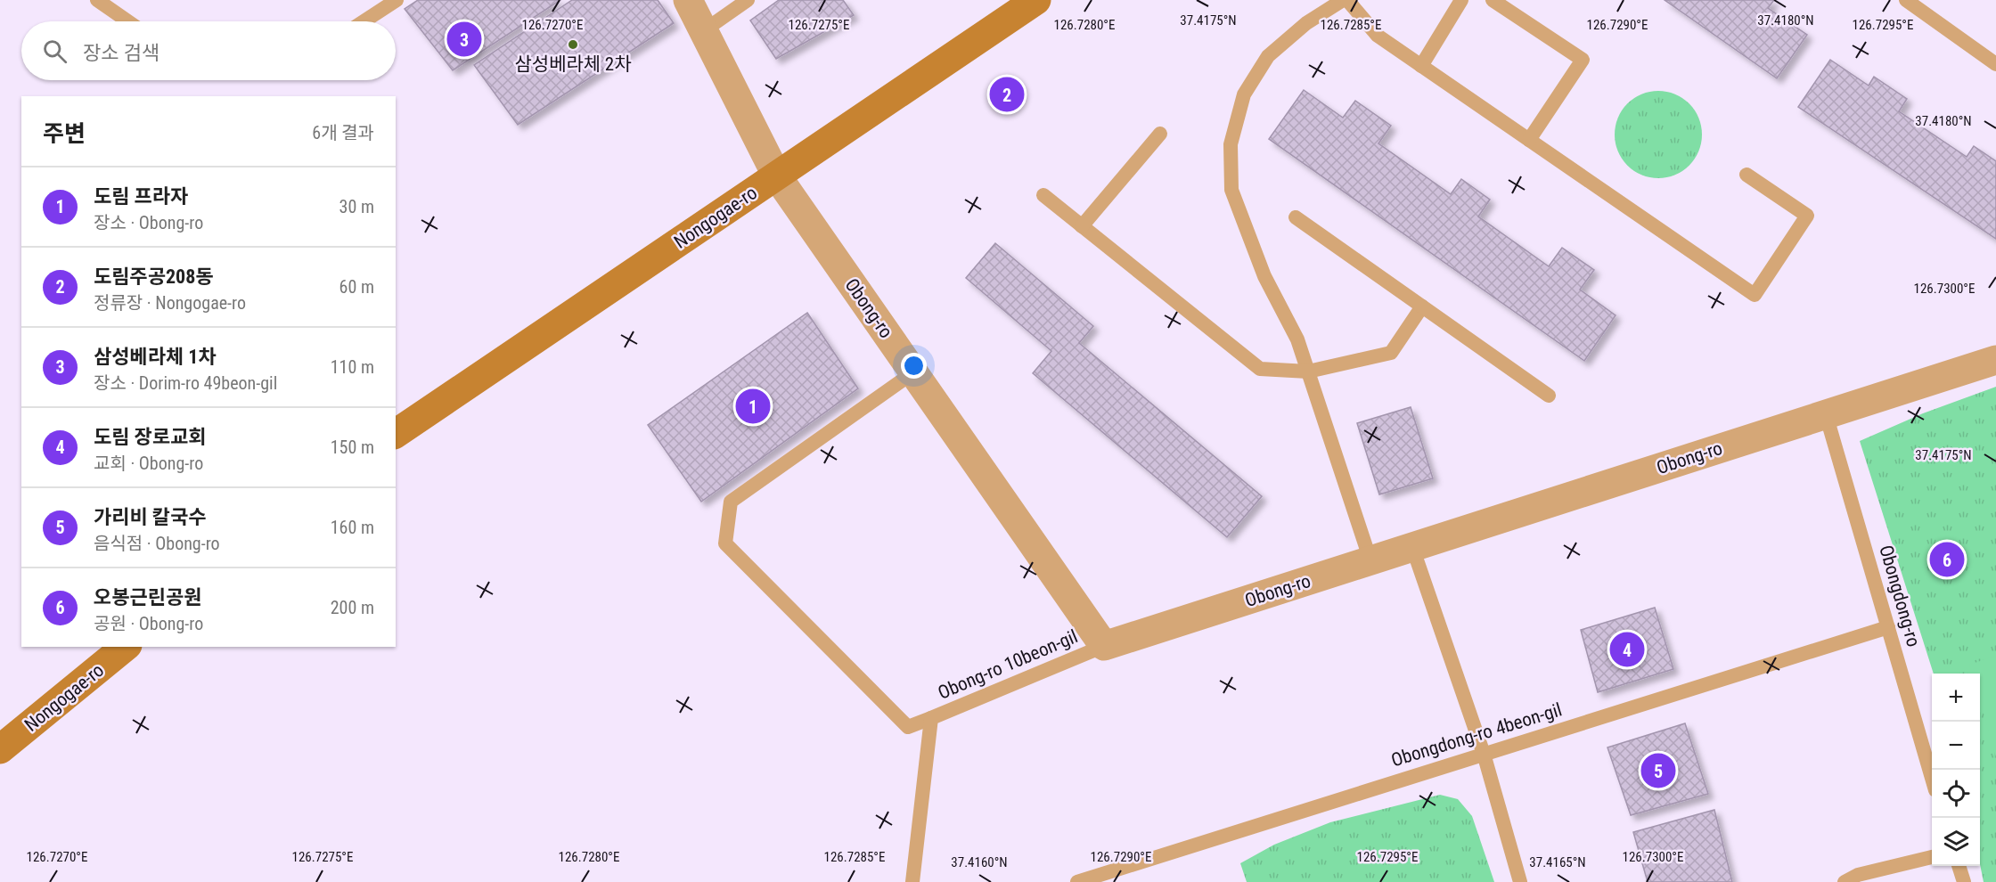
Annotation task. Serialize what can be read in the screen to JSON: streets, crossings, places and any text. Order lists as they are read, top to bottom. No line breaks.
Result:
{"streets":{"main road":["Nongogae-ro"],"street":["Obong-ro"],"lane":["Obongdong-ro","Obong-ro 10beon-gil","Obongdong-ro 4beon-gil"]},"crossings":[["Nongogae-ro","Obong-ro"],["Obong-ro","Obongdong-ro"],["Obong-ro","Obong-ro 10beon-gil"],["Obongdong-ro","Obongdong-ro 4beon-gil"]],"places":["삼성베라체 2차"],"page":{"pins":["3","2","1","6","4","5"],"search":"장소 검색","heading":["주변","6개 결과"],"list":[{"mark":"1","name":"도림 프라자","note":"장소 · Obong-ro","value":"30 m"},{"mark":"2","name":"도림주공208동","note":"정류장 · Nongogae-ro","value":"60 m"},{"mark":"3","name":"삼성베라체 1차","note":"장소 · Dorim-ro 49beon-gil","value":"110 m"},{"mark":"4","name":"도림 장로교회","note":"교회 · Obong-ro","value":"150 m"},{"mark":"5","name":"가리비 칼국수","note":"음식점 · Obong-ro","value":"160 m"},{"mark":"6","name":"오봉근린공원","note":"공원 · Obong-ro","value":"200 m"}],"map_buttons":["+","−"]},"coordinates":["37.4175°N","37.4180°N","126.7270°E","126.7275°E","126.7280°E","126.7285°E","126.7290°E","126.7295°E","126.7300°E","37.4160°N","37.4165°N"]}
